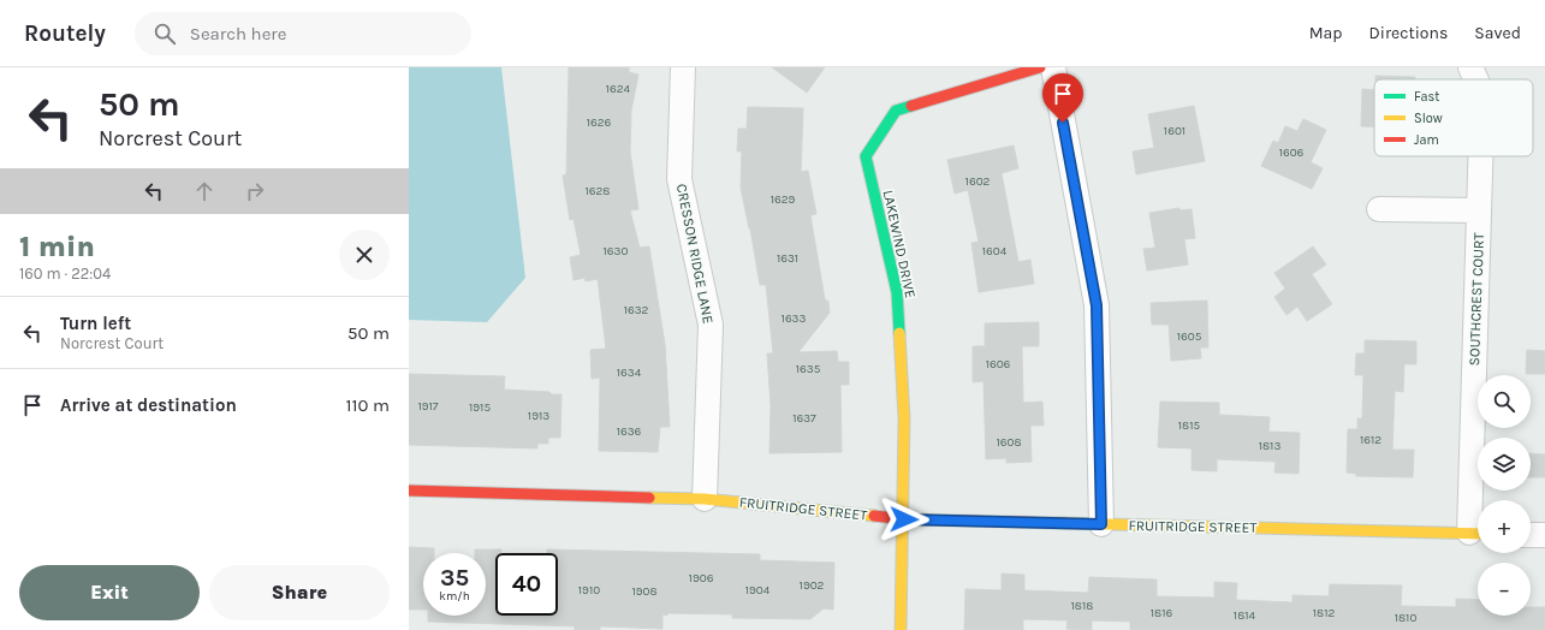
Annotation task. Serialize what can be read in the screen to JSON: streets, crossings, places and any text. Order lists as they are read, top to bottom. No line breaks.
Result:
{"streets":{"street":["LAKEWIND DRIVE","CRESSON RIDGE LANE","SOUTHCREST COURT","FRUITRIDGE STREET"]},"crossings":[["LAKEWIND DRIVE","FRUITRIDGE STREET"],["CRESSON RIDGE LANE","FRUITRIDGE STREET"]],"house_numbers":["1624","1626","1601","1606","1602","1628","1629","1630","1604","1631","1632","1633","1605","1606","1635","1634","1917","1915","1913","1637","1815","1636","1612","1608","1813","1906","1902","1910","1904","1908","1818","1816","1812","1814","1810"],"legend":["Fast","Slow","Jam"],"page":{"header":"Routely","search":"Search here","nav":["Map","Directions","Saved"],"turn":["50 m","Norcrest Court"],"heading":["1 min","160 m · 22:04"],"list":[{"name":"Turn left","note":"Norcrest Court","value":"50 m"},{"name":"Arrive at destination","value":"110 m"}],"map_buttons":["+","−"],"speed":"35 km/h","limit":"40","buttons":["Exit","Share"]}}
